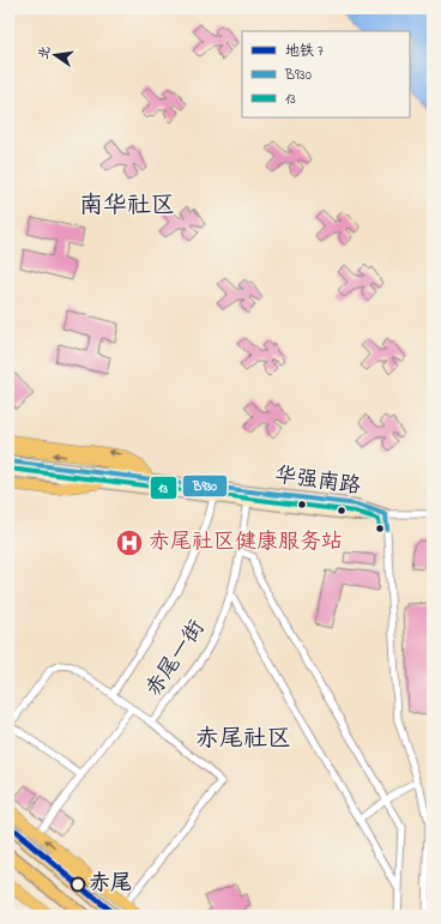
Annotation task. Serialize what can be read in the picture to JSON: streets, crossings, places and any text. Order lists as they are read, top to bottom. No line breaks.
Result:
{"streets":{"main road":["华强南路"],"street":["赤尾一街"]},"crossings":[["华强南路","赤尾一街"]],"districts":["南华社区","赤尾社区"],"places":{"hospital":["赤尾社区健康服务站"],"other":["赤尾"]},"lines":["transit line B930","transit line 13","metro line 7"],"legend":["地铁 7","B930","13"],"north":"left"}
